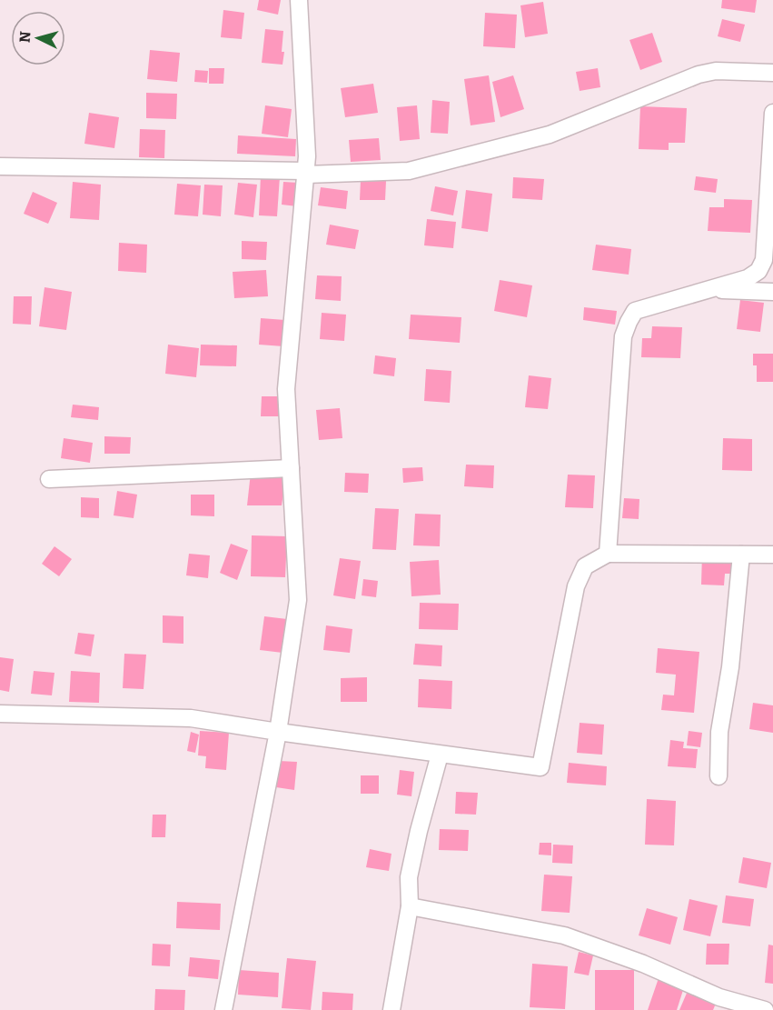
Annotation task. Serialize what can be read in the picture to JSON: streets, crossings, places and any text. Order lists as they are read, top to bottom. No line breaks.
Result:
{"north":"left"}
